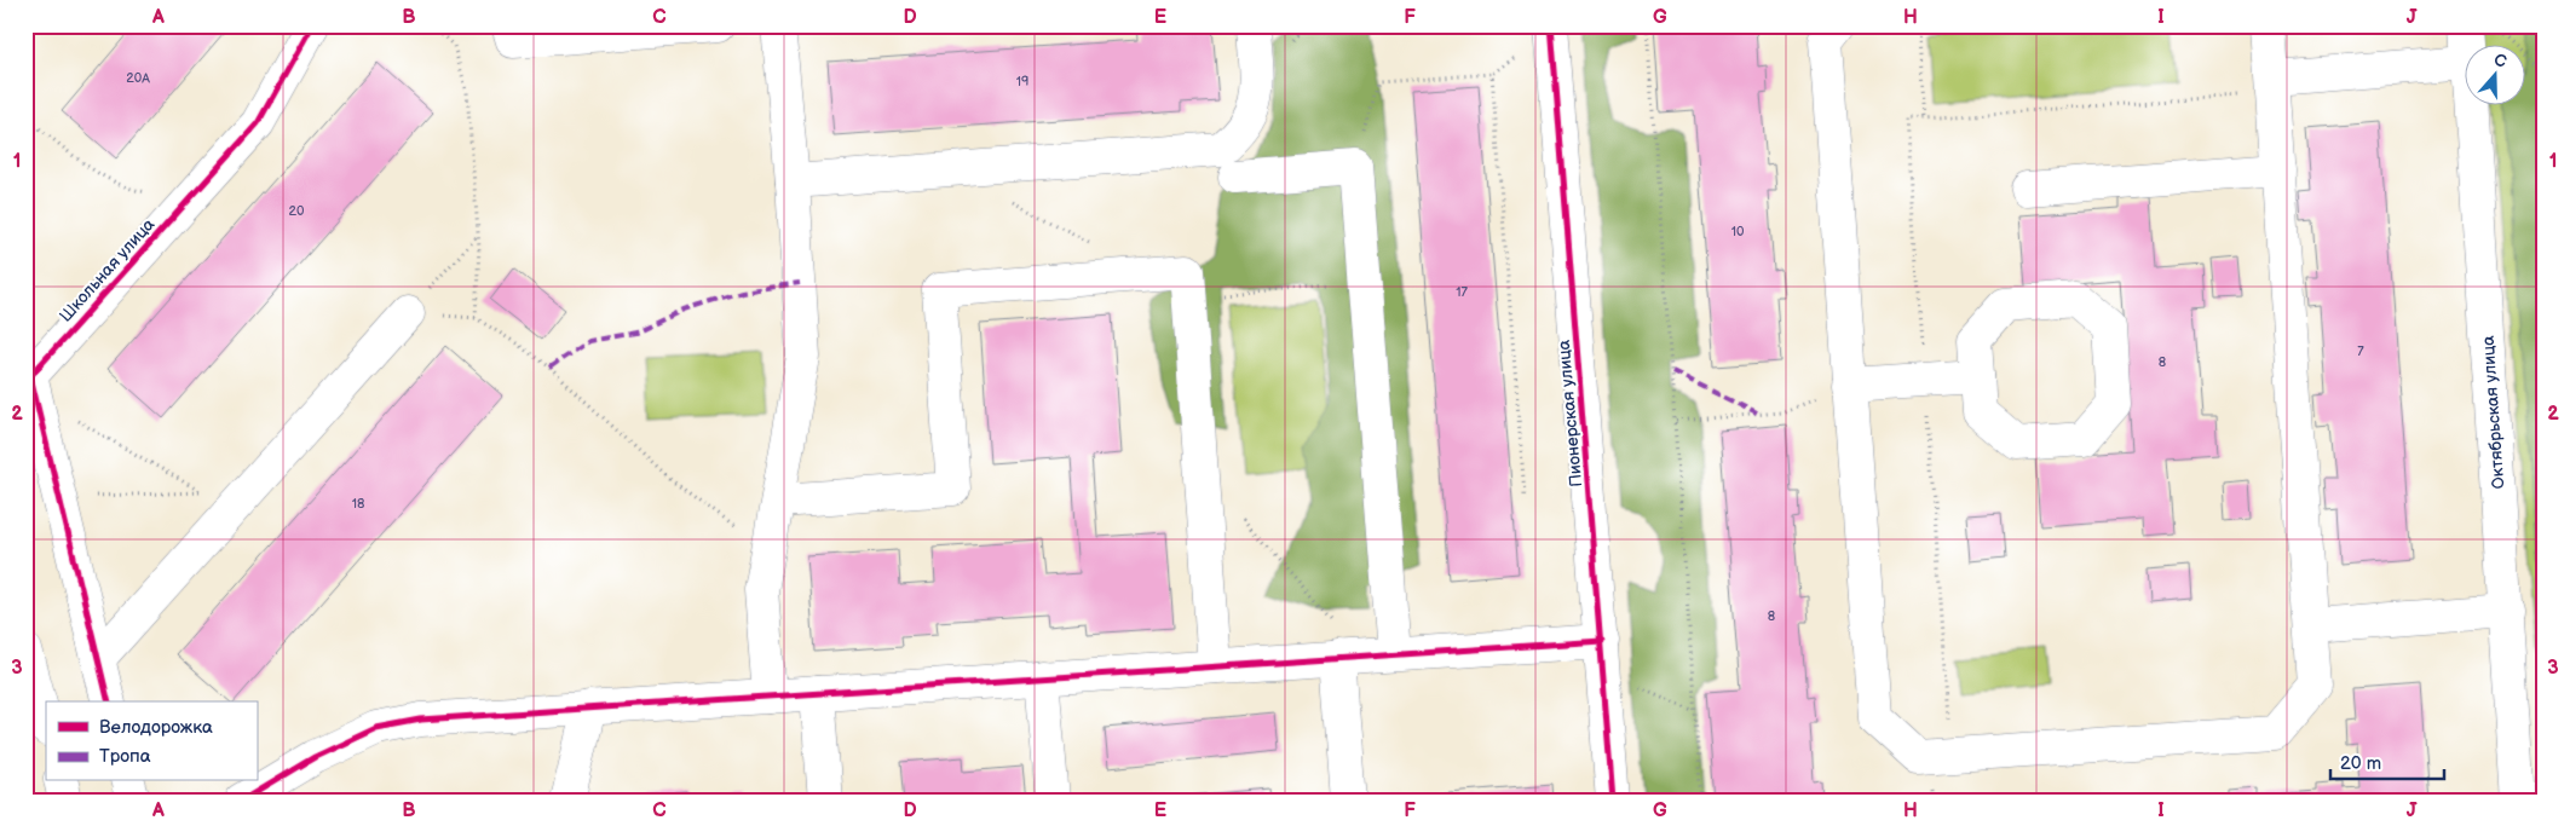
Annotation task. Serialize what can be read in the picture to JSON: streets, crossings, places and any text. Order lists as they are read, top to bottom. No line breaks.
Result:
{"streets":{"street":["Школьная улица","Октябрьская улица","Пионерская улица"]},"house_numbers":["20А","19","20","10","17","7","8","18","8"],"legend":["Велодорожка","Тропа"],"scale_bar":"20 m","north":"top","grid":{"columns":["A","B","C","D","E","F","G","H","I","J"],"rows":["1","2","3"]}}
